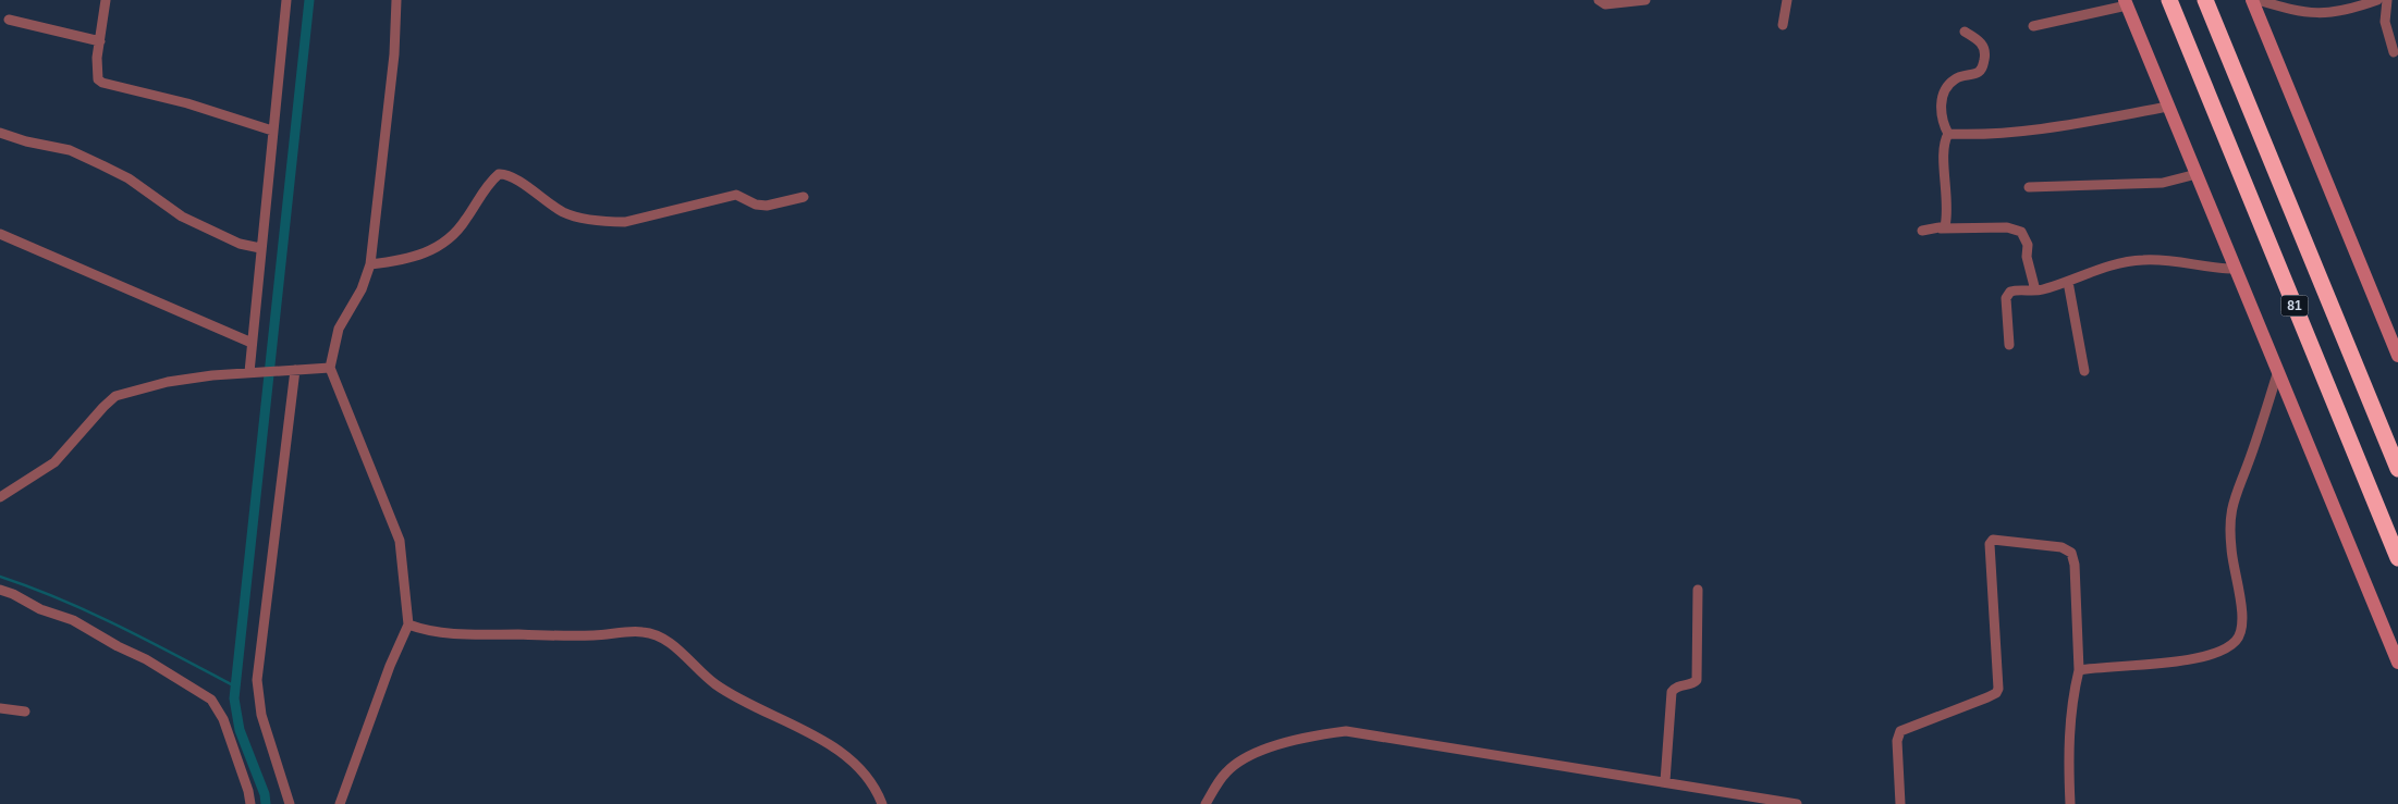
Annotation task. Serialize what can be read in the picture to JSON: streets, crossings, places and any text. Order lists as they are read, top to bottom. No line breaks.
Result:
{"streets":{"highway":["81"]}}
